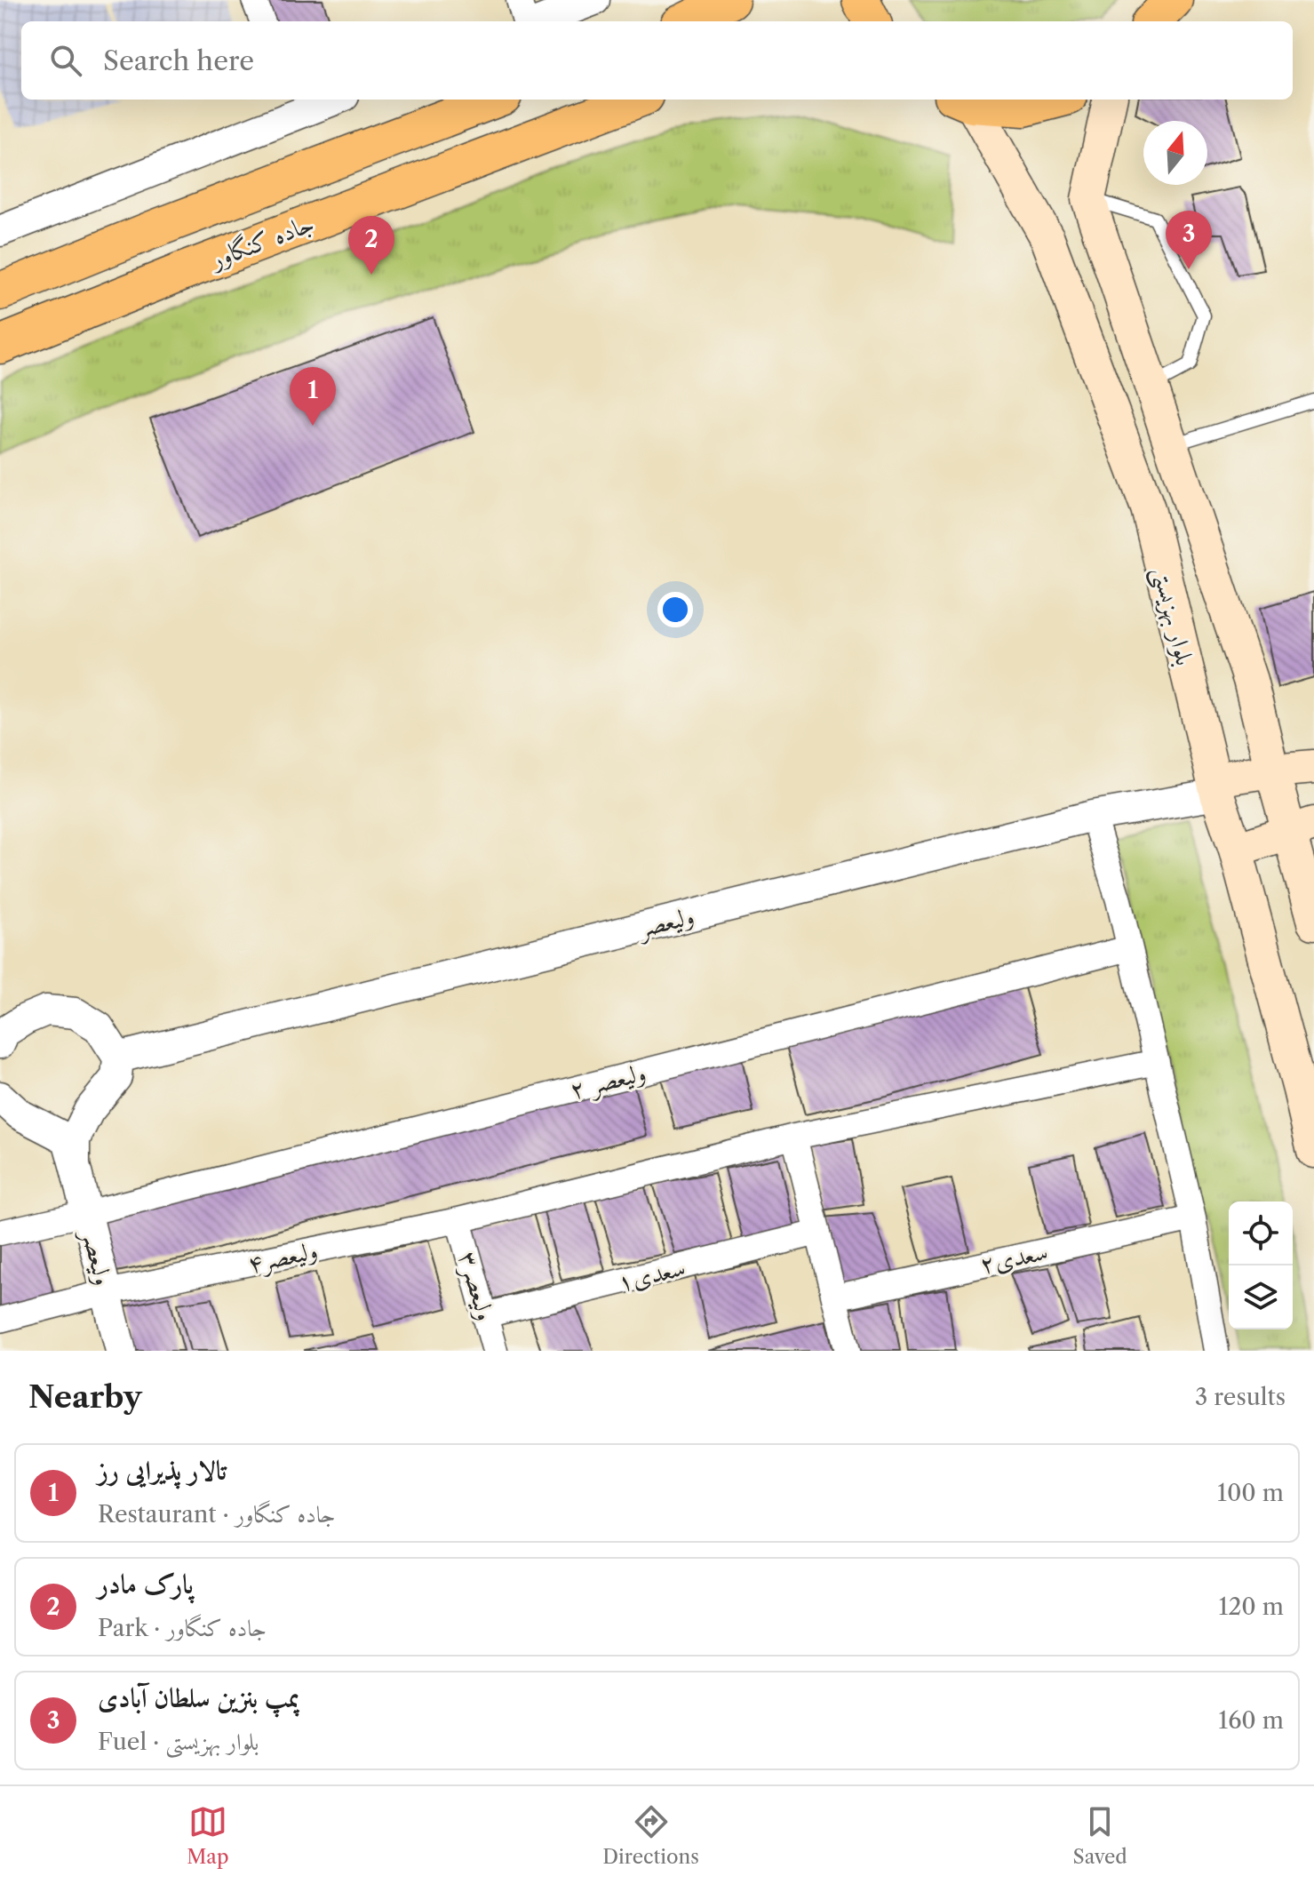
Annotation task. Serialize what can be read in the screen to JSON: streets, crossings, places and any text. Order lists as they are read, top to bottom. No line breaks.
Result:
{"streets":{"main road":["جاده کنگاور","بلوار بهزیستی"],"street":["ولیعصر","ولیعصر ۲","ولیعصر۴","سعدی۲","سعدی۱","ولیعصر۳"]},"crossings":[["بلوار بهزیستی","ولیعصر"],["ولیعصر","ولیعصر ۲"],["ولیعصر","ولیعصر۴"],["ولیعصر۴","ولیعصر۳"],["سعدی۱","ولیعصر۳"]],"north":"top","page":{"search":"Search here","pins":["3","2","1"],"heading":["Nearby","3 results"],"list":[{"mark":"1","name":"تالار پذیرایی رز","note":"Restaurant · جاده کنگاور","value":"100 m"},{"mark":"2","name":"پارک مادر","note":"Park · جاده کنگاور","value":"120 m"},{"mark":"3","name":"پمپ بنزین سلطان آبادی","note":"Fuel · بلوار بهزیستی","value":"160 m"}],"nav":["Map","Directions","Saved"]}}
